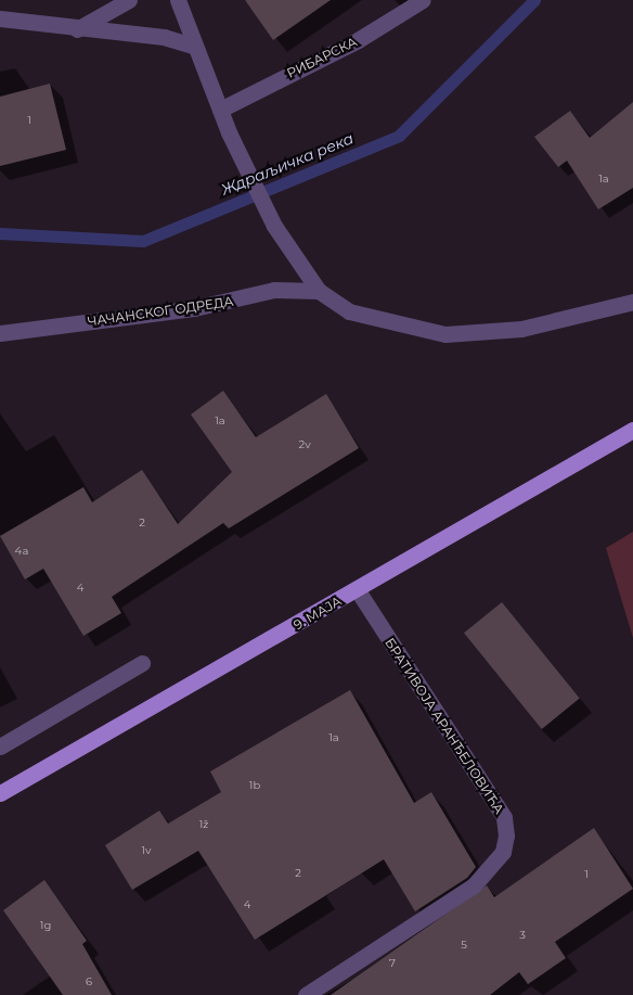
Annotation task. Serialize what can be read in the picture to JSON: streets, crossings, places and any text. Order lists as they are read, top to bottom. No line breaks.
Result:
{"streets":{"main road":["9. МАЈА"],"street":["РИБАРСКА","ЧАЧАНСКОГ ОДРЕДА","БРАТИВОЈА АРАНЂЕЛОВИЋА"]},"crossings":[["9. МАЈА","БРАТИВОЈА АРАНЂЕЛОВИЋА"]],"water":["Ждраљичка река"],"house_numbers":["1","1a","1a","2v","2","4a","4","1a","1b","1ž","1v","2","1","4","1g","3","5","7","6"]}
